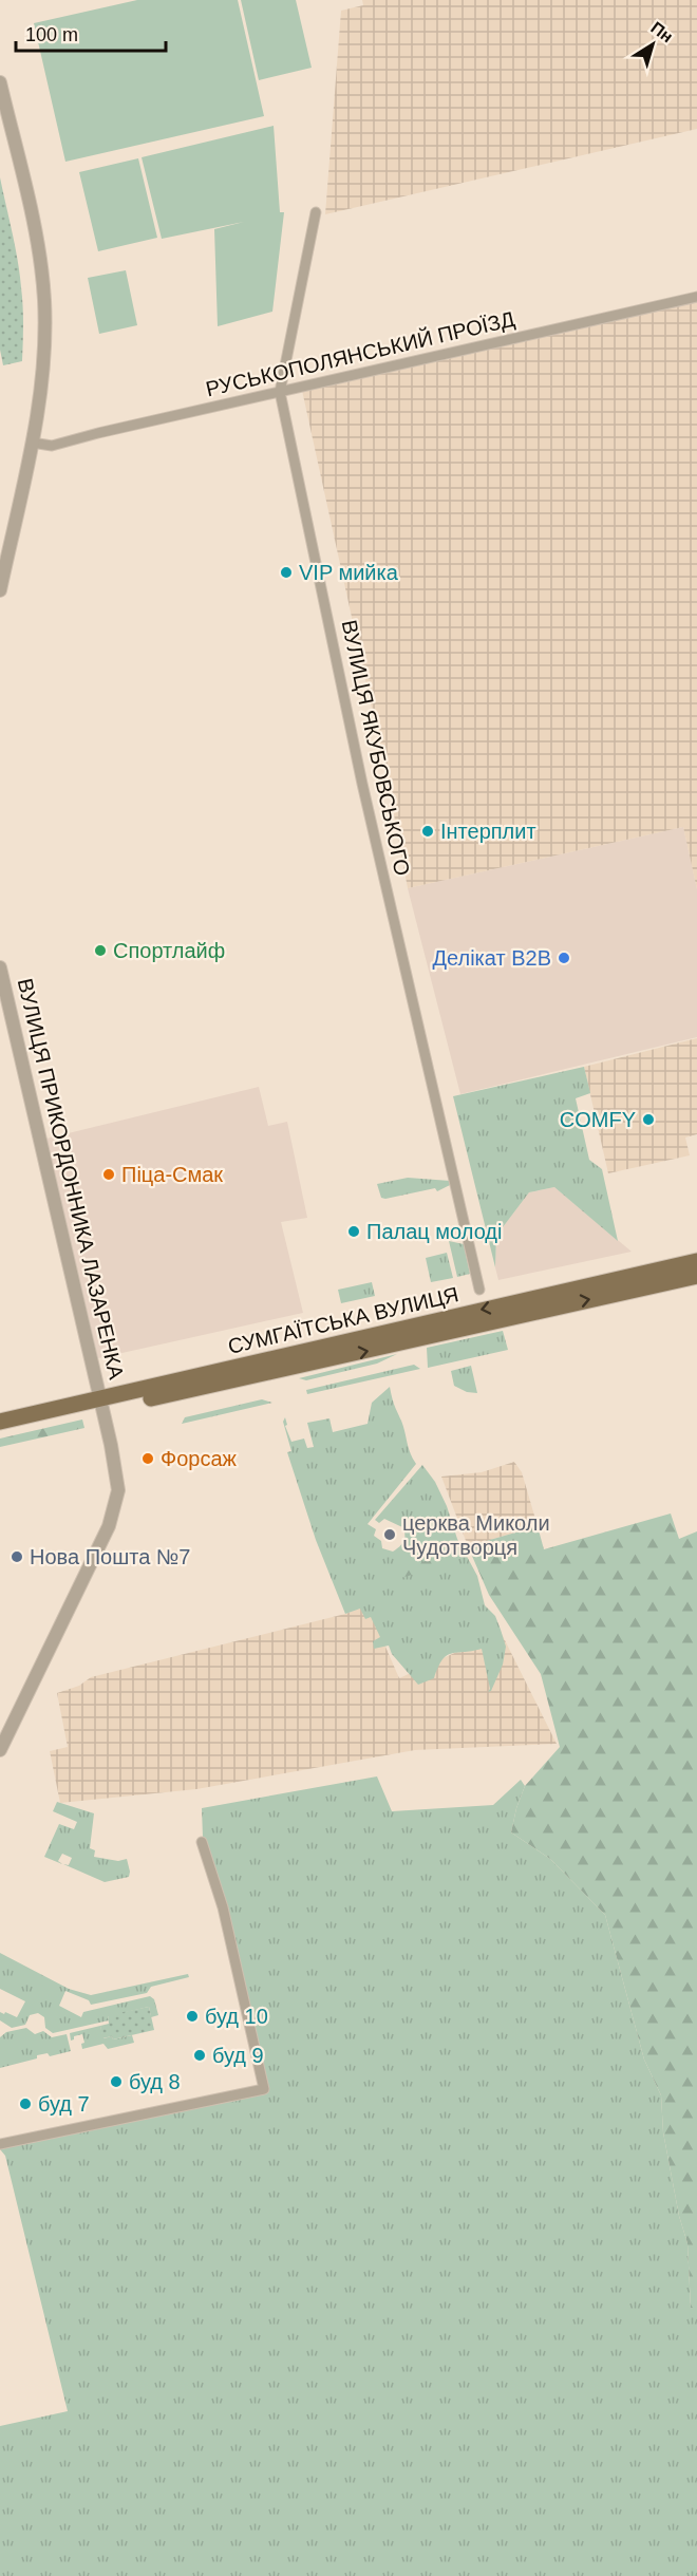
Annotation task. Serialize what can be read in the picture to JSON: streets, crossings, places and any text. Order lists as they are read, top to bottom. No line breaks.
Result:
{"streets":{"main road":["СУМГАЇТСЬКА ВУЛИЦЯ"],"street":["РУСЬКОПОЛЯНСЬКИЙ ПРОЇЗД","ВУЛИЦЯ ЯКУБОВСЬКОГО","ВУЛИЦЯ ПРИКОРДОННИКА ЛАЗАРЕНКА"]},"crossings":[["РУСЬКОПОЛЯНСЬКИЙ ПРОЇЗД","ВУЛИЦЯ ЯКУБОВСЬКОГО"],["ВУЛИЦЯ ПРИКОРДОННИКА ЛАЗАРЕНКА","СУМГАЇТСЬКА ВУЛИЦЯ"]],"places":["VIP мийка","Інтерплит","Спортлайф","Делікат B2B","COMFY","Піца-Смак","Палац молоді","Форсаж","церква Миколи Чудотворця","Нова Пошта №7","буд 10","буд 9","буд 8","буд 7"],"scale_bar":"100 m","north":"top right"}
